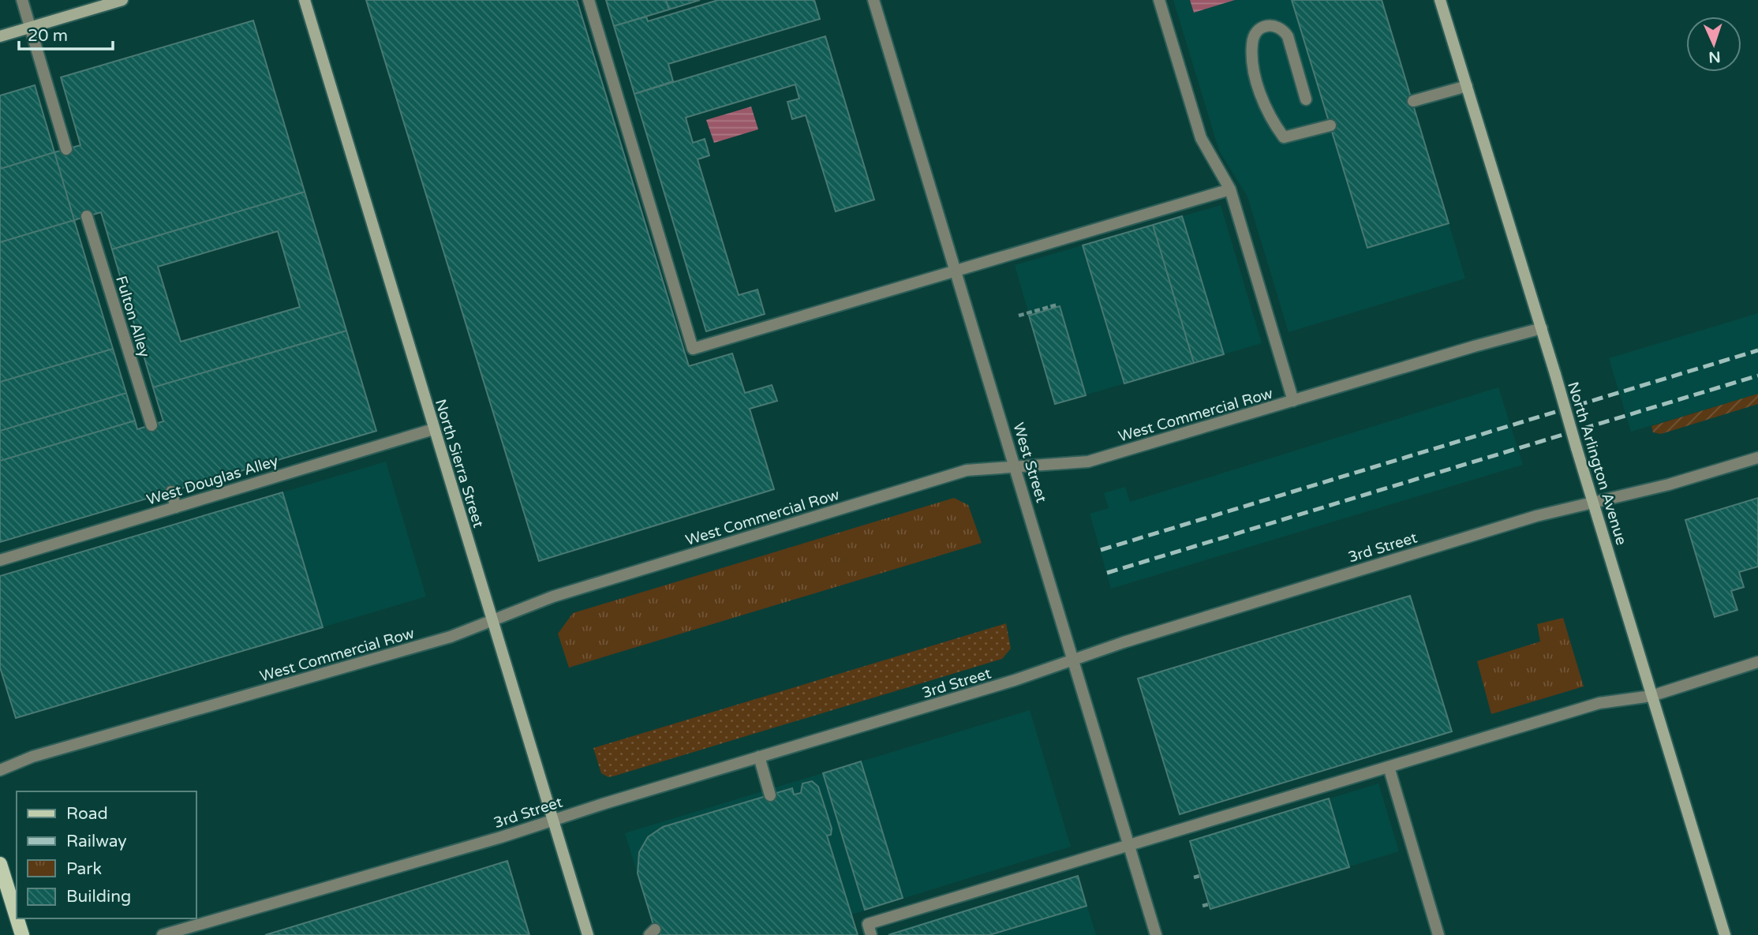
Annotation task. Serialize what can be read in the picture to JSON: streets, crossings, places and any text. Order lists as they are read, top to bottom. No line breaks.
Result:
{"streets":{"main road":["North Sierra Street","North Arlington Avenue"],"street":["Fulton Alley","West Commercial Row","West Street","West Douglas Alley","3rd Street"]},"crossings":[["West Commercial Row","West Street"],["West Commercial Row","North Sierra Street"],["West Commercial Row","North Arlington Avenue"],["West Street","3rd Street"],["North Sierra Street","West Douglas Alley"],["North Sierra Street","3rd Street"],["North Arlington Avenue","3rd Street"]],"legend":["Road","Railway","Park","Building"],"scale_bar":"20 m","north":"bottom"}
